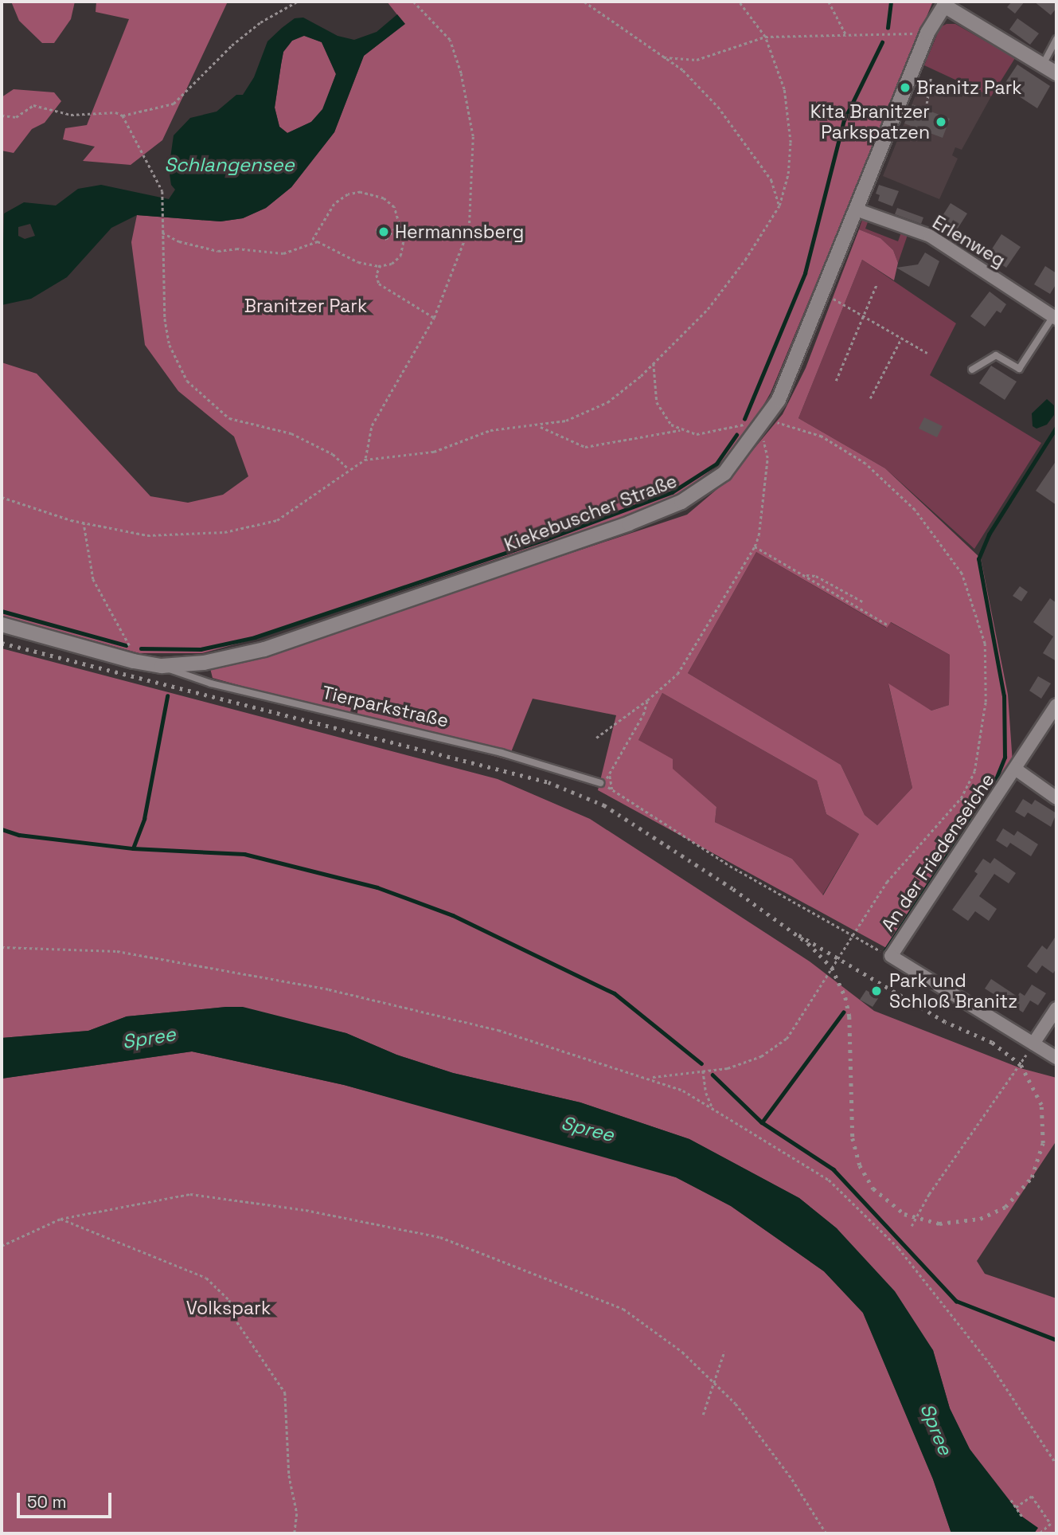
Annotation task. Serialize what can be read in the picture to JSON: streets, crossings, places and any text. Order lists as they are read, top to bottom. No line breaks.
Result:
{"streets":{"street":["Erlenweg","Kiekebuscher Straße","An der Friedenseiche"],"lane":["Tierparkstraße"]},"crossings":[["Erlenweg","Kiekebuscher Straße"],["Kiekebuscher Straße","Tierparkstraße"]],"water":["Schlangensee","Spree"],"parks":["Branitzer Park","Volkspark"],"places":["Branitz Park","Kita Branitzer Parkspatzen","Hermannsberg","Park und Schloß Branitz"],"scale_bar":"50 m"}
